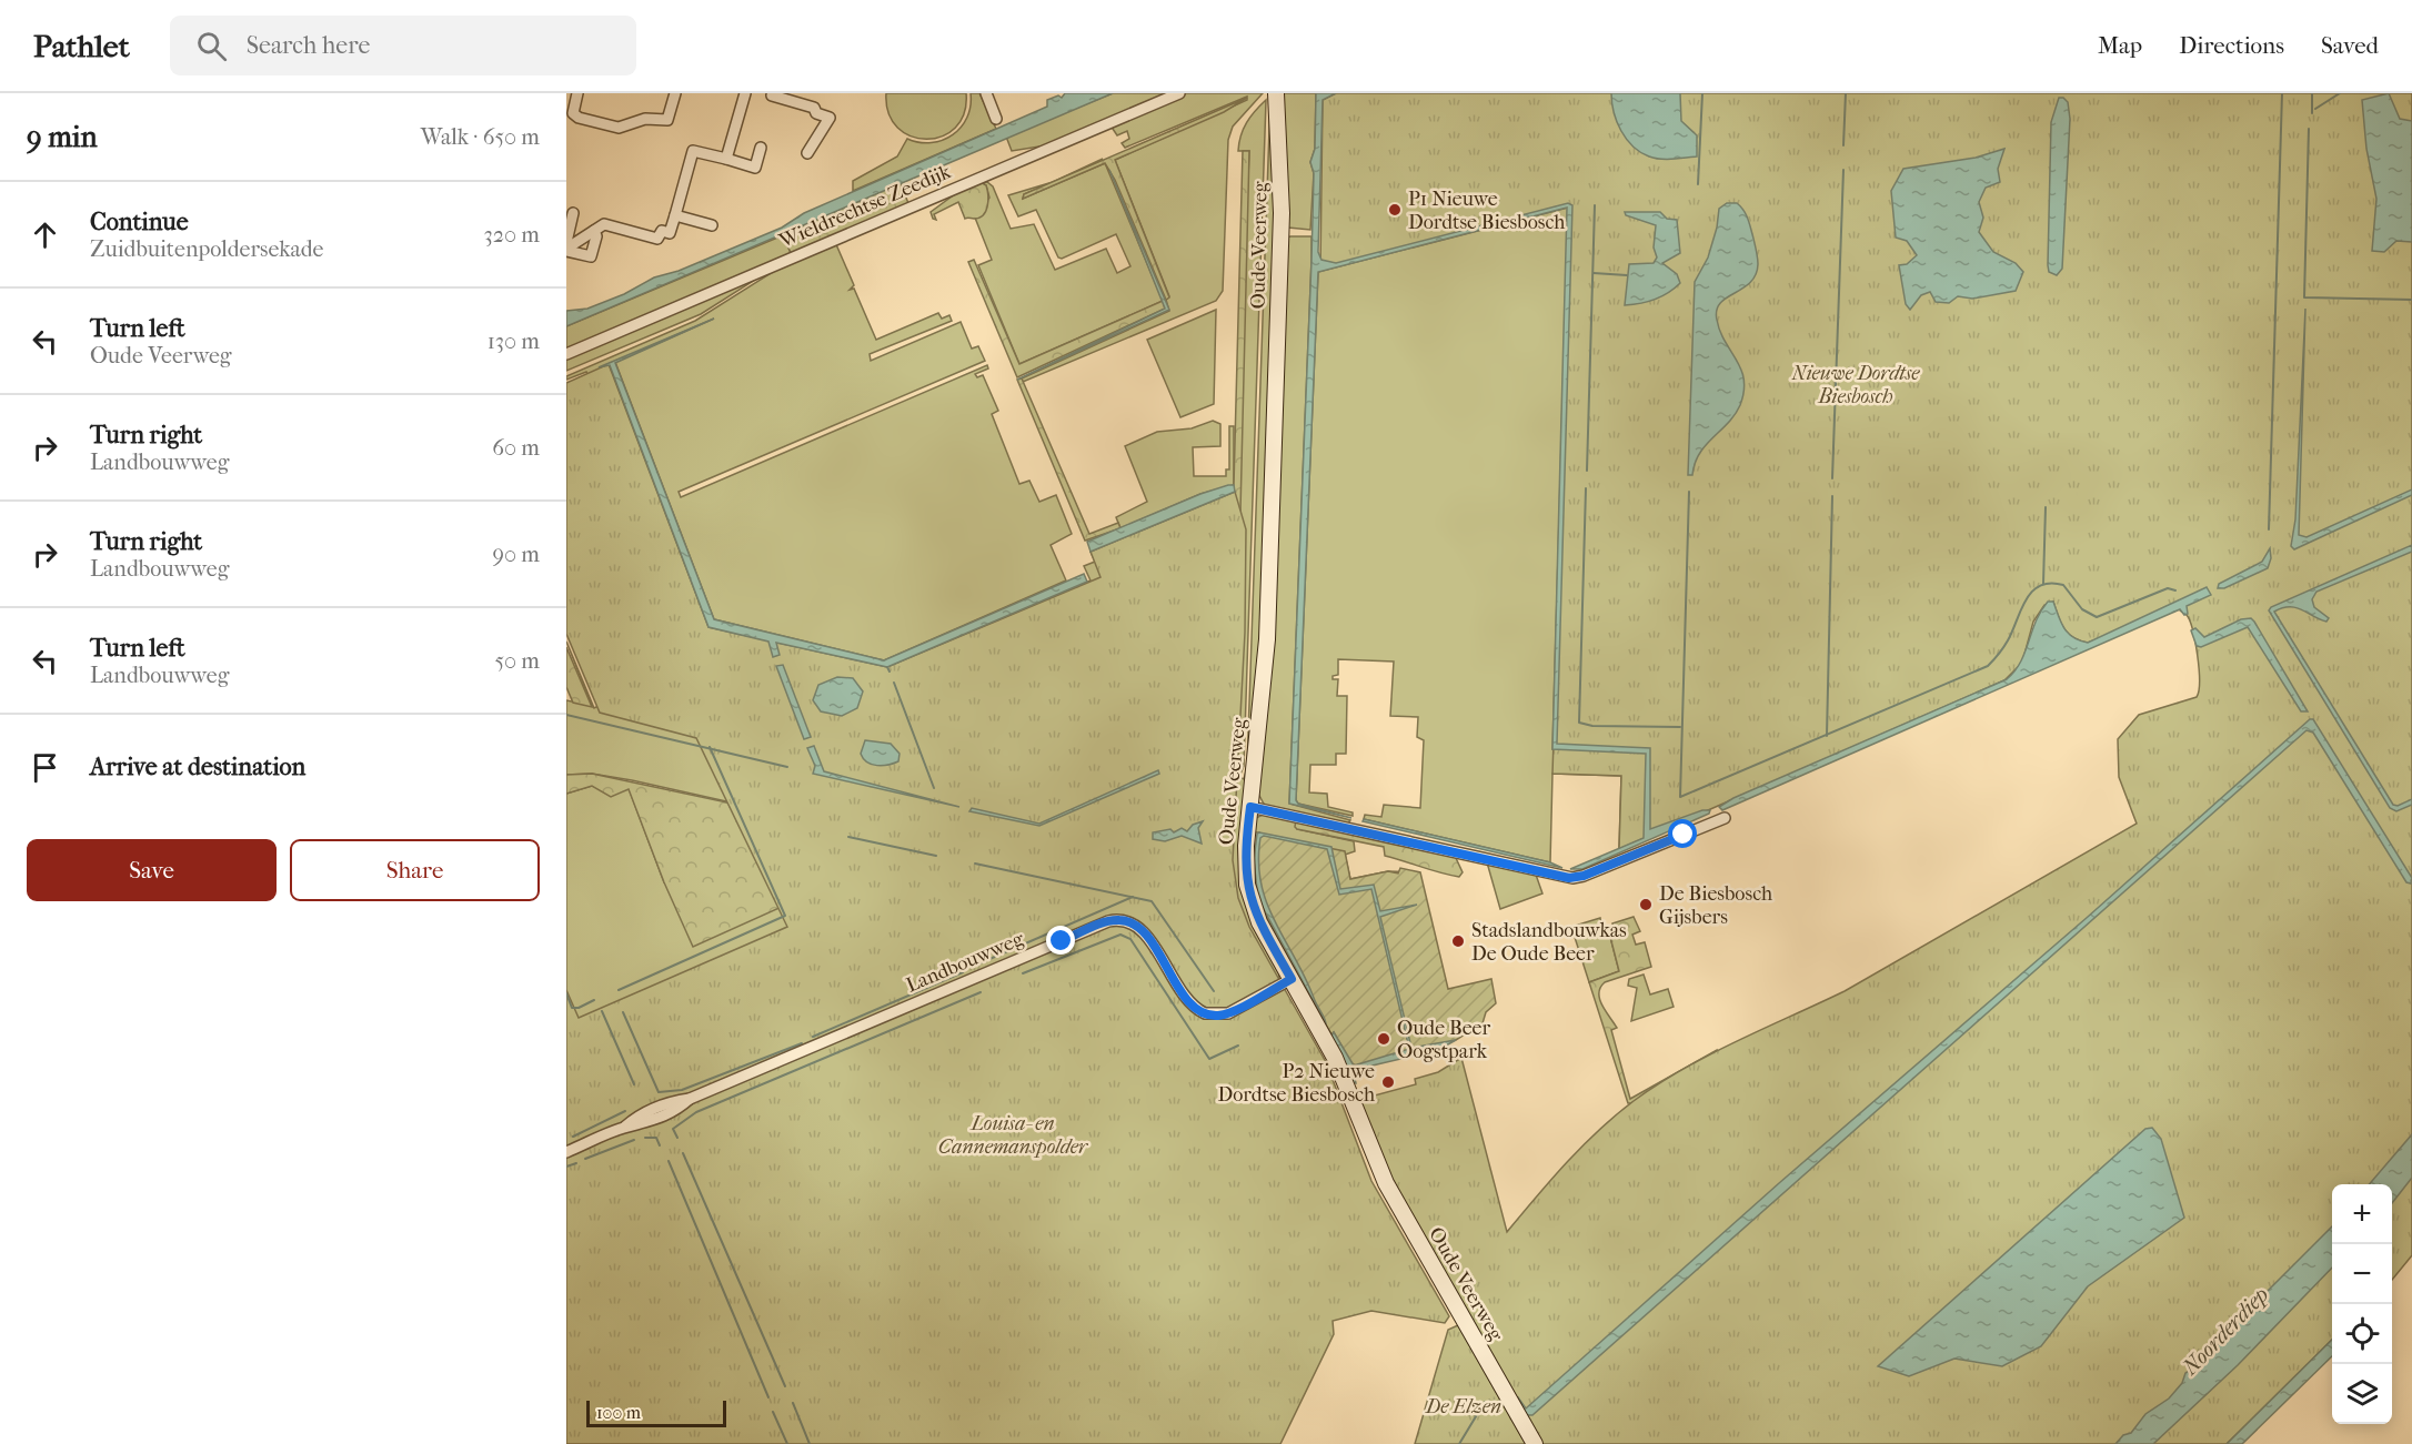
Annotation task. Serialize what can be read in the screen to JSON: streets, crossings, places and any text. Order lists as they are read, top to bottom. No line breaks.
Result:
{"streets":{"street":["Wieldrechtse Zeedijk","Oude Veerweg","Landbouwweg"]},"crossings":[["Oude Veerweg","Landbouwweg"]],"water":["Noorderdiep"],"parks":["Nieuwe Dordtse Biesbosch","Louisa- en Cannemanspolder","De Elzen"],"places":["P1 Nieuwe Dordtse Biesbosch","De Biesbosch Gijsbers","Stadslandbouwkas De Oude Beer","Oude Beer Oogstpark","P2 Nieuwe Dordtse Biesbosch"],"scale_bar":"100 m","page":{"header":"Pathlet","search":"Search here","nav":["Map","Directions","Saved"],"heading":["9 min","Walk · 650 m"],"list":[["Continue","Zuidbuitenpoldersekade","320 m"],["Turn left","Oude Veerweg","130 m"],["Turn right","Landbouwweg","60 m"],["Turn right","Landbouwweg","90 m"],["Turn left","Landbouwweg","50 m"],"Arrive at destination"],"buttons":["Save","Share"],"map_buttons":["+","−"],"scale":"100 m"}}
